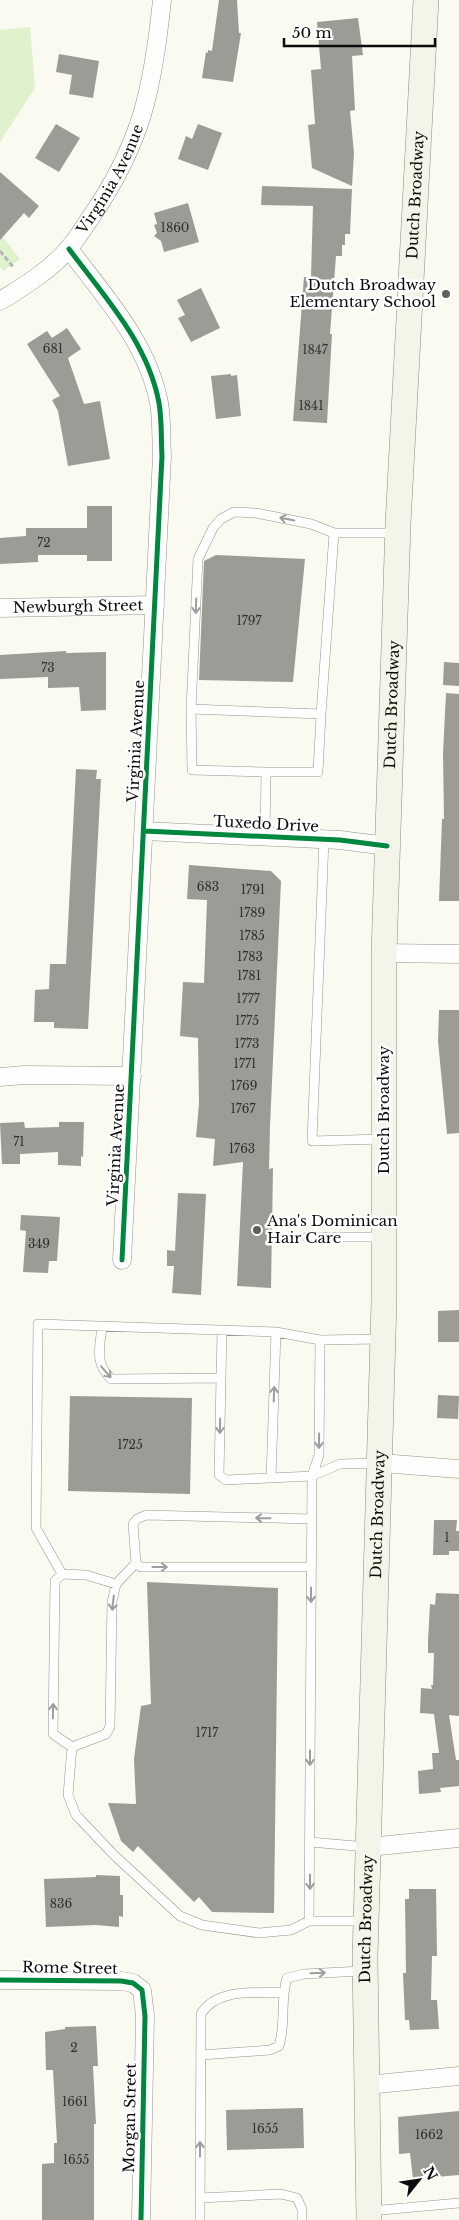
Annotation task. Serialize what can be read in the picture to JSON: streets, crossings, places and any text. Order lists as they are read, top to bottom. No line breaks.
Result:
{"streets":{"main road":["Dutch Broadway"],"street":["Virginia Avenue","Newburgh Street","Tuxedo Drive","Rome Street","Morgan Street"]},"crossings":[["Virginia Avenue","Newburgh Street"],["Virginia Avenue","Tuxedo Drive"],["Dutch Broadway","Tuxedo Drive"],["Rome Street","Morgan Street"]],"places":["Dutch Broadway Elementary School","Ana's Dominican Hair Care"],"house_numbers":["1860","681","1847","1841","72","1797","73","683","1791","1789","1785","1783","1781","1777","1775","1773","1771","1769","1767","71","1763","349","1725","1","1717","836","2","1661","1655","1662","1655"],"scale_bar":"50 m","north":"top right"}
